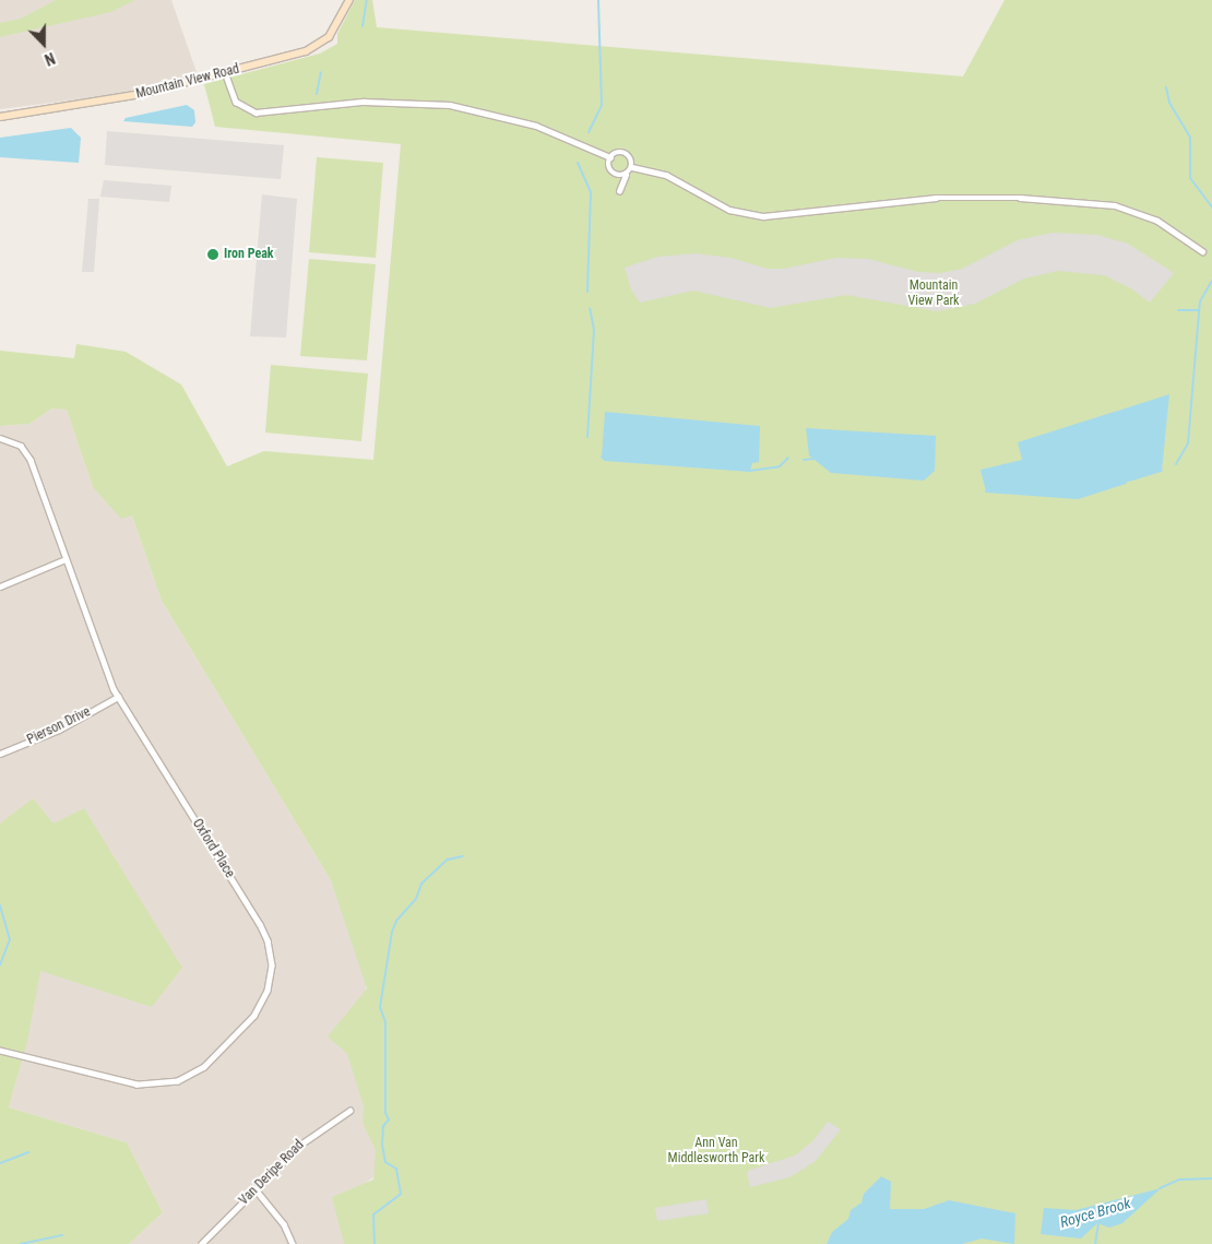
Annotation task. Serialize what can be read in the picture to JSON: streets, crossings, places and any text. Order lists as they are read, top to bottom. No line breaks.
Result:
{"streets":{"street":["Mountain View Road","Pierson Drive","Oxford Place","Van Deripe Road"]},"crossings":[["Pierson Drive","Oxford Place"]],"water":["Royce Brook"],"parks":["Mountain View Park","Ann Van Middlesworth Park"],"places":["Iron Peak"],"north":"bottom"}
